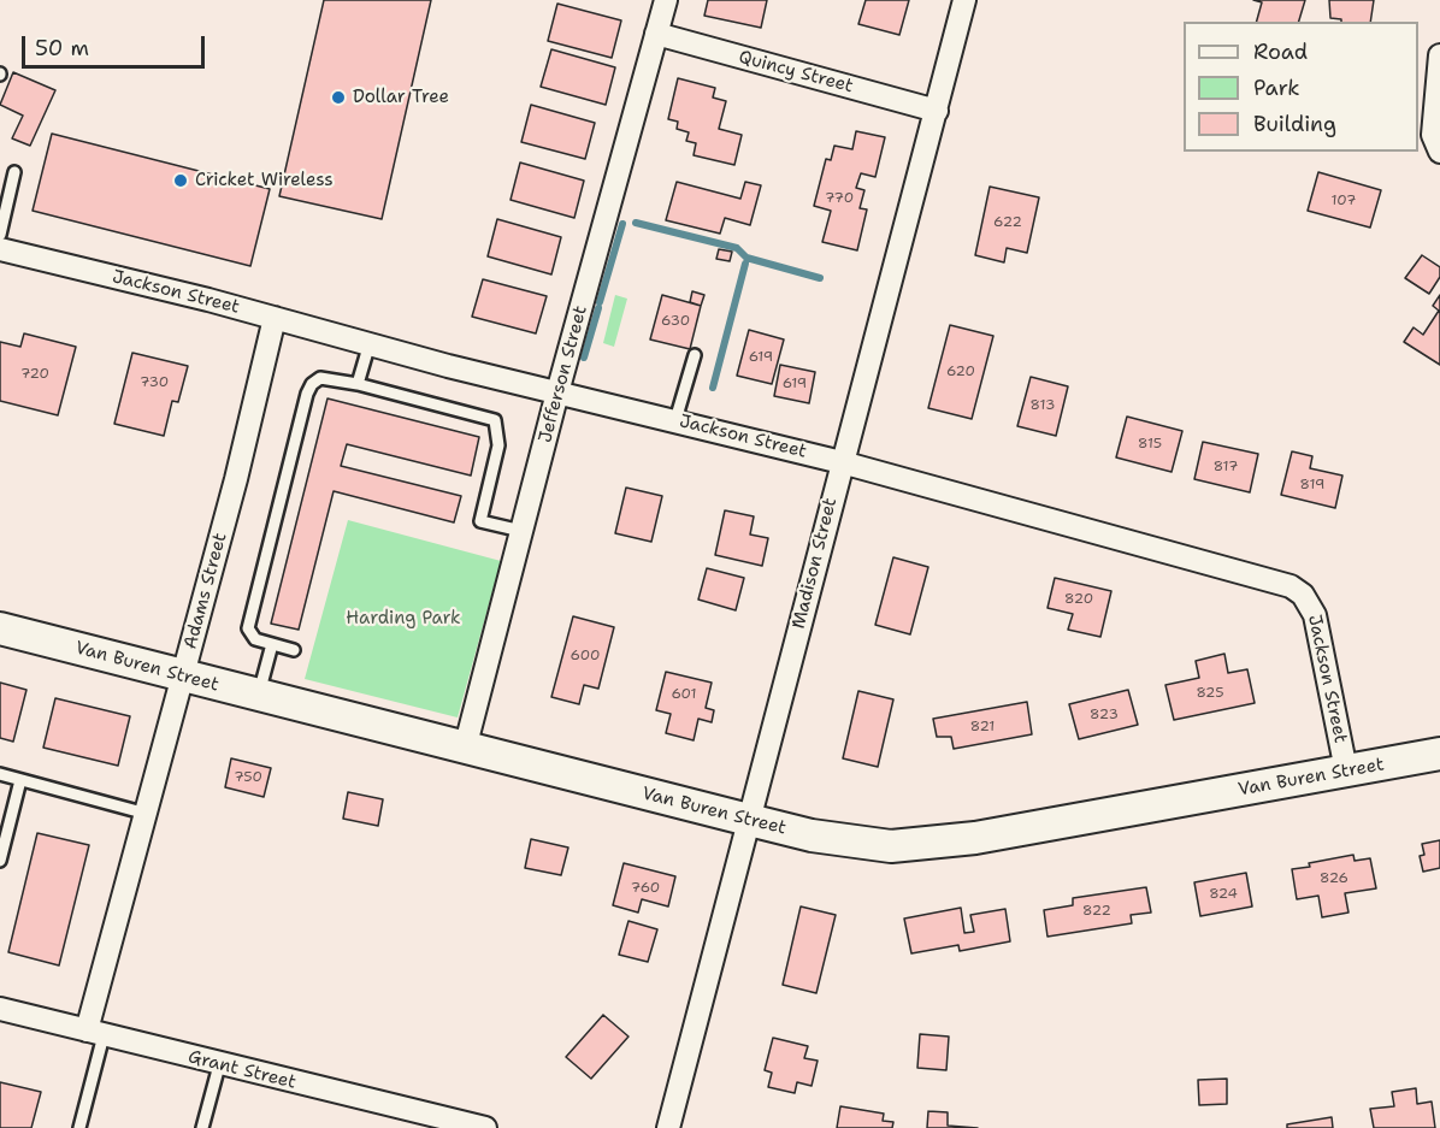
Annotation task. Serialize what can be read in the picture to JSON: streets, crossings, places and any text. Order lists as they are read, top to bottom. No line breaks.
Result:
{"streets":{"street":["Quincy Street","Jackson Street","Jefferson Street","Madison Street","Adams Street","Van Buren Street","Grant Street"]},"crossings":[["Quincy Street","Jefferson Street"],["Quincy Street","Madison Street"],["Jackson Street","Jefferson Street"],["Jackson Street","Madison Street"],["Jackson Street","Adams Street"],["Jackson Street","Van Buren Street"],["Jefferson Street","Van Buren Street"],["Madison Street","Van Buren Street"],["Adams Street","Van Buren Street"],["Adams Street","Grant Street"]],"parks":["Harding Park"],"places":["Dollar Tree","Cricket Wireless"],"house_numbers":["770","107","622","630","619","620","720","730","619","813","815","817","819","820","600","825","601","823","821","750","826","760","824","822"],"legend":["Road","Park","Building"],"scale_bar":"50 m"}
